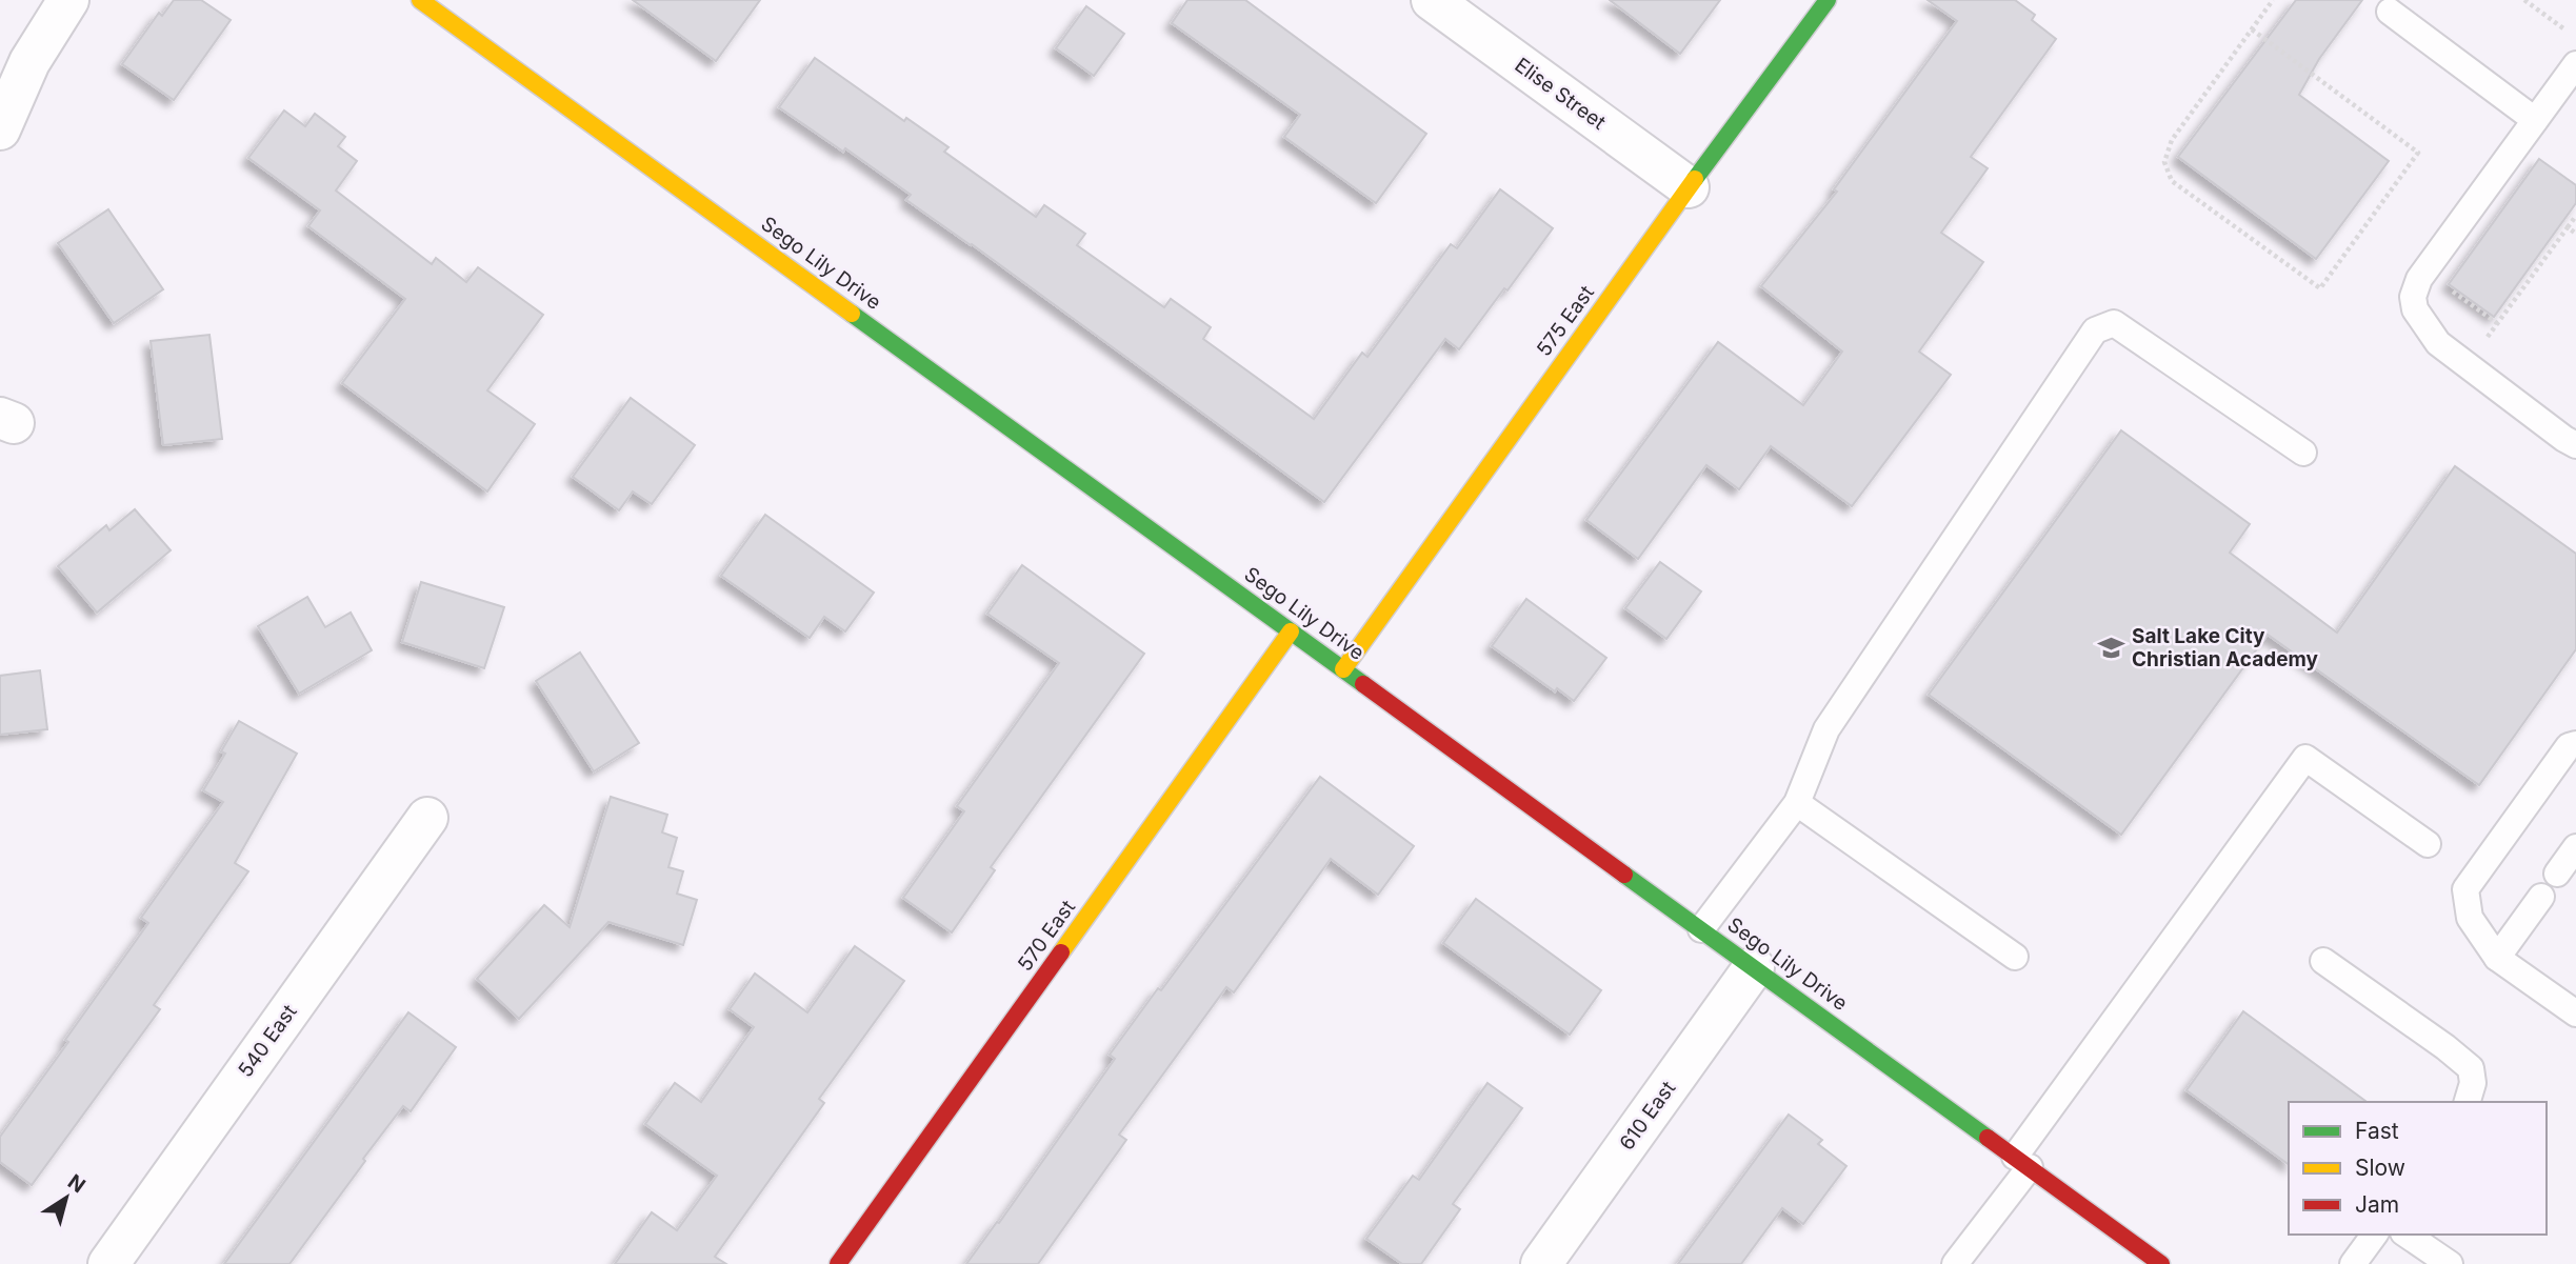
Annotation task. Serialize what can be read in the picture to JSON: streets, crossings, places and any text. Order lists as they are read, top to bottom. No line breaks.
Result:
{"streets":{"main road":["Sego Lily Drive","575 East","570 East"],"street":["Elise Street","540 East","610 East"]},"crossings":[["Elise Street","575 East"],["Sego Lily Drive","575 East"],["Sego Lily Drive","570 East"],["Sego Lily Drive","610 East"]],"places":{"school or university":["Salt Lake City Christian Academy"]},"legend":["Fast","Slow","Jam"],"north":"top right"}
